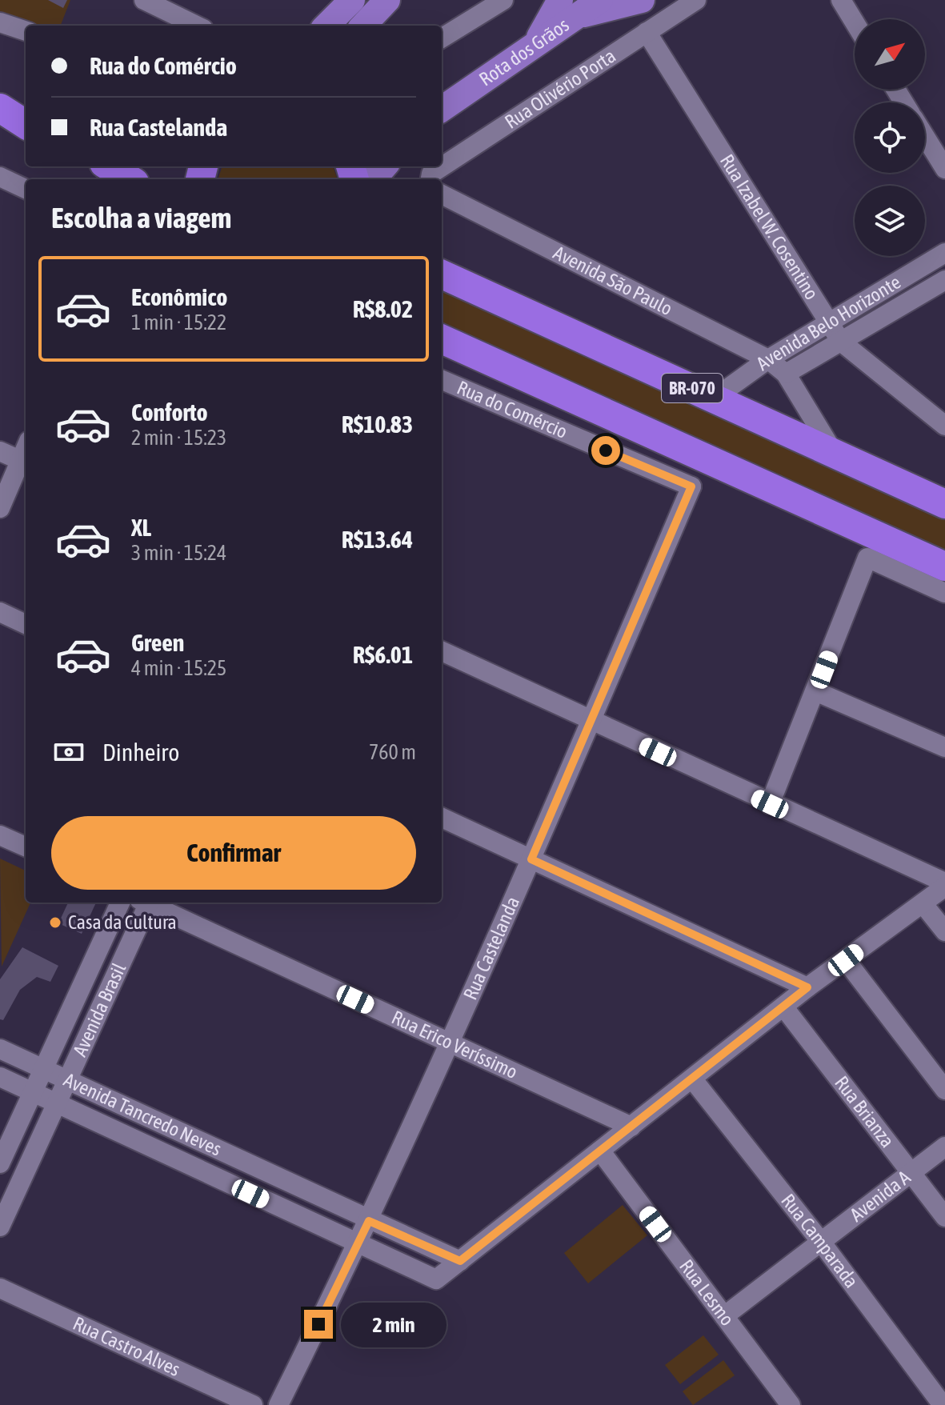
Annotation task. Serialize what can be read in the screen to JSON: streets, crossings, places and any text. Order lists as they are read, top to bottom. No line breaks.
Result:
{"streets":{"highway":["BR-070"],"main road":["Rota dos Grãos"],"street":["Rua Olivério Porta","Rua Izabel W. Cosentino","Avenida São Paulo","Avenida Belo Horizonte","Rua do Comércio","Rua Castelanda","Avenida Brasil","Rua Erico Veríssimo","Rua Brianza","Avenida Tancredo Neves","Avenida A","Rua Camparada","Rua Lesmo","Rua Castro Alves"]},"crossings":[["Rua Olivério Porta","Rua Izabel W. Cosentino"],["Rua Izabel W. Cosentino","Avenida Belo Horizonte"],["Avenida São Paulo","Avenida Belo Horizonte"],["Avenida Belo Horizonte","BR-070"],["Rua do Comércio","Rua Castelanda"],["Rua Castelanda","Rua Erico Veríssimo"],["Rua Castelanda","Avenida Tancredo Neves"],["Avenida Brasil","Avenida Tancredo Neves"],["Rua Brianza","Avenida A"],["Avenida A","Rua Camparada"],["Avenida A","Rua Lesmo"]],"places":["Casa da Cultura"],"north":"top right","page":{"banner":["Rua do Comércio","Rua Castelanda"],"heading":"Escolha a viagem","list":[{"name":"Econômico","note":"1 min · 15:22","value":"R$8.02"},{"name":"Conforto","note":"2 min · 15:23","value":"R$10.83"},{"name":"XL","note":"3 min · 15:24","value":"R$13.64"},{"name":"Green","note":"4 min · 15:25","value":"R$6.01"}],"pay":["Dinheiro","760 m"],"buttons":"Confirmar","bubble":"2 min"}}
